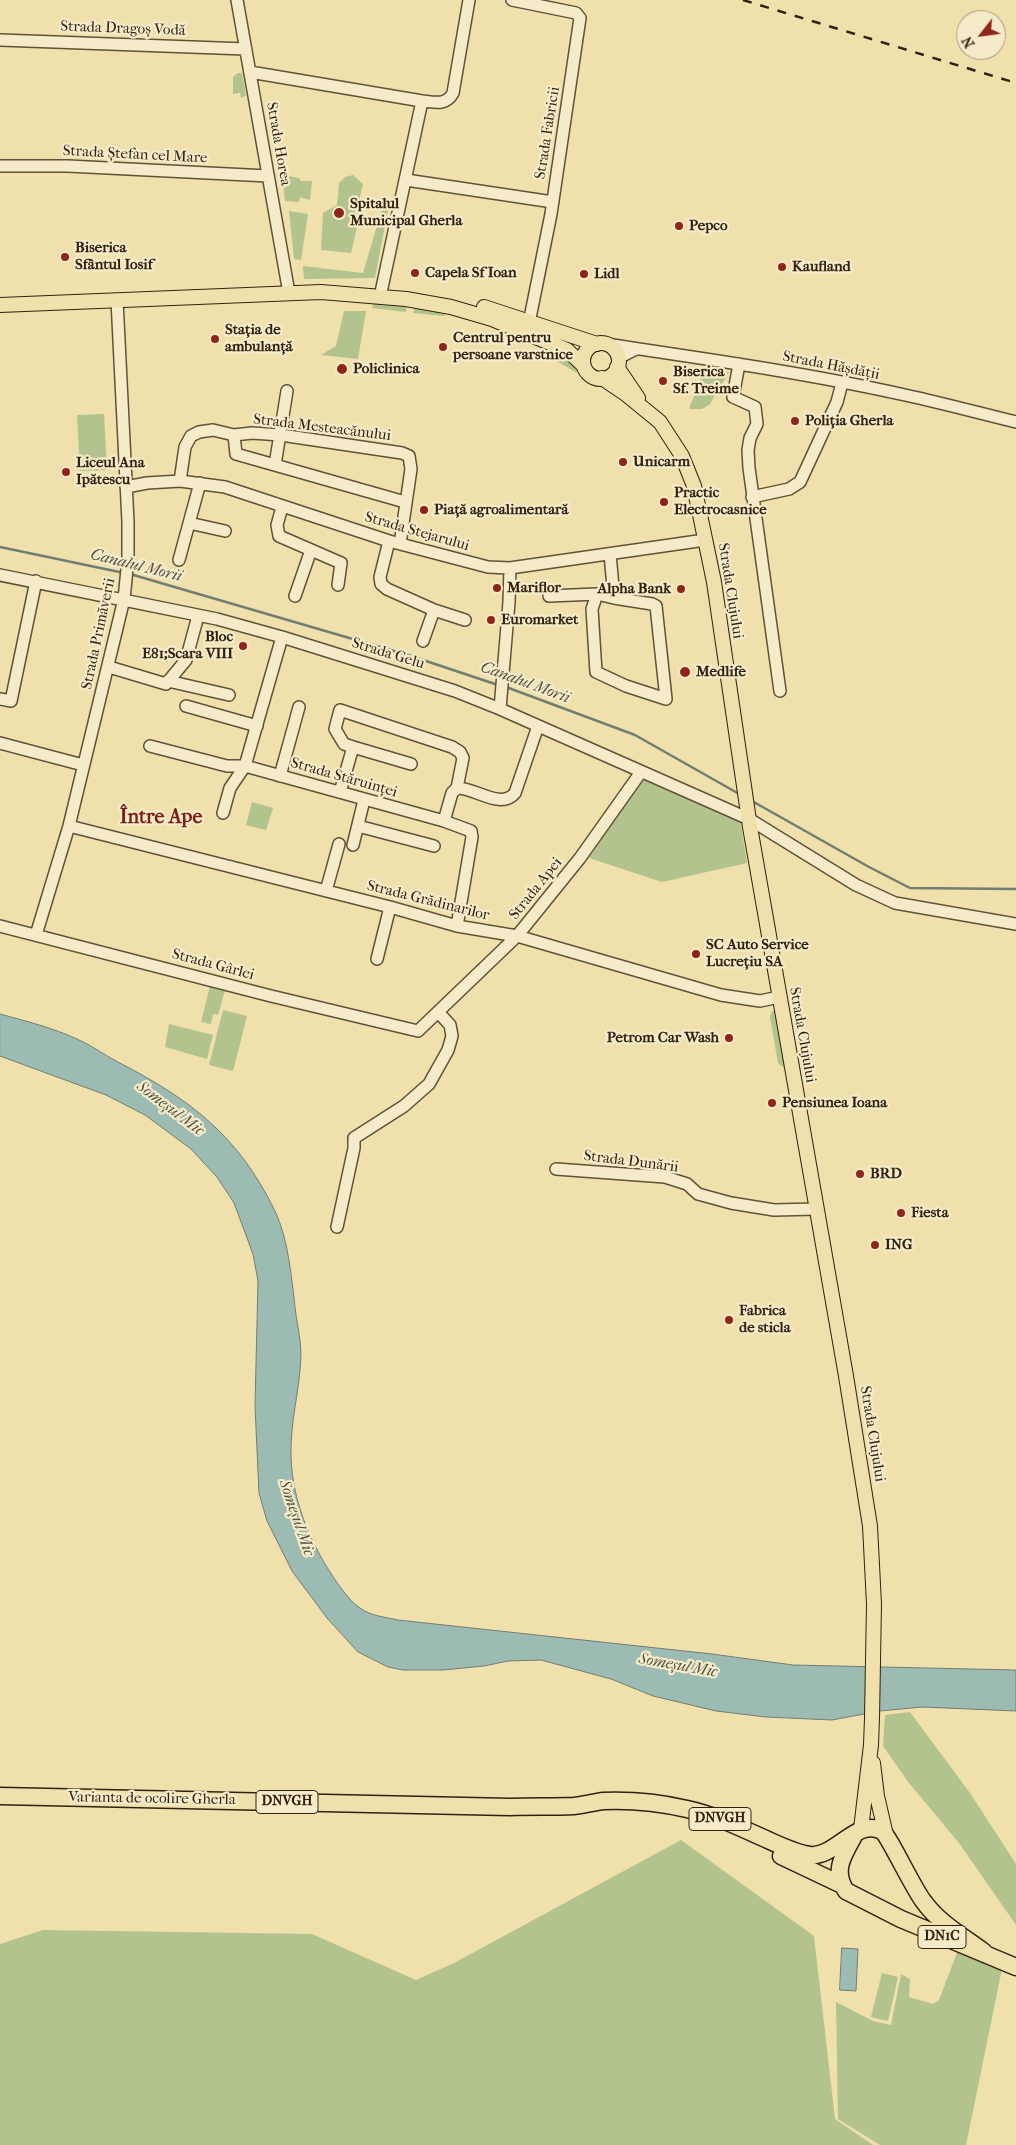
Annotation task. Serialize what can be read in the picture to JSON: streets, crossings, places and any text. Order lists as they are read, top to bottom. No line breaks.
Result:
{"streets":{"highway":["Varianta de ocolire Gherla","DNVGH","DN1C"],"main road":["Strada Clujului"],"street":["Strada Dragoș Vodă","Strada Fabricii","Strada Horea","Strada Ștefan cel Mare","Strada Hășdății","Strada Mesteacănului","Strada Stejarului","Strada Primăverii","Strada Gelu","Strada Stăruinței","Strada Apei","Strada Grădinarilor","Strada Gârlei","Strada Dunării"]},"crossings":[["Strada Dragoș Vodă","Strada Horea"],["Strada Horea","Strada Ștefan cel Mare"],["Strada Hășdății","Strada Clujului"],["Strada Mesteacănului","Strada Stejarului"],["Strada Stejarului","Strada Clujului"],["Strada Stejarului","Strada Primăverii"],["Strada Clujului","Strada Gelu"],["Strada Clujului","Strada Grădinarilor"],["Strada Clujului","Strada Dunării"],["Strada Clujului","Varianta de ocolire Gherla"],["Strada Primăverii","Strada Gelu"],["Strada Primăverii","Strada Grădinarilor"],["Strada Primăverii","Strada Gârlei"],["Strada Gelu","Strada Apei"],["Strada Stăruinței","Strada Grădinarilor"],["Strada Apei","Strada Grădinarilor"],["Strada Apei","Strada Gârlei"],["Varianta de ocolire Gherla","DN1C"]],"districts":["Între Ape"],"water":["Canalul Morii","Someșul Mic"],"places":["Spitalul Municipal Gherla","Pepco","Biserica Sfântul Iosif","Kaufland","Capela Sf Ioan","Lidl","Stația de ambulanță","Centrul pentru persoane varstnice","Policlinica","Biserica Sf. Treime","Poliția Gherla","Unicarm","Liceul Ana Ipătescu","Practic Electrocasnice","Piață agroalimentară","Mariflor","Alpha Bank","Euromarket","Bloc E81;Scara VIII","Medlife","SC Auto Service Lucrețiu SA","Petrom Car Wash","Pensiunea Ioana","BRD","Fiesta","ING","Fabrica de sticla"],"north":"bottom left"}
